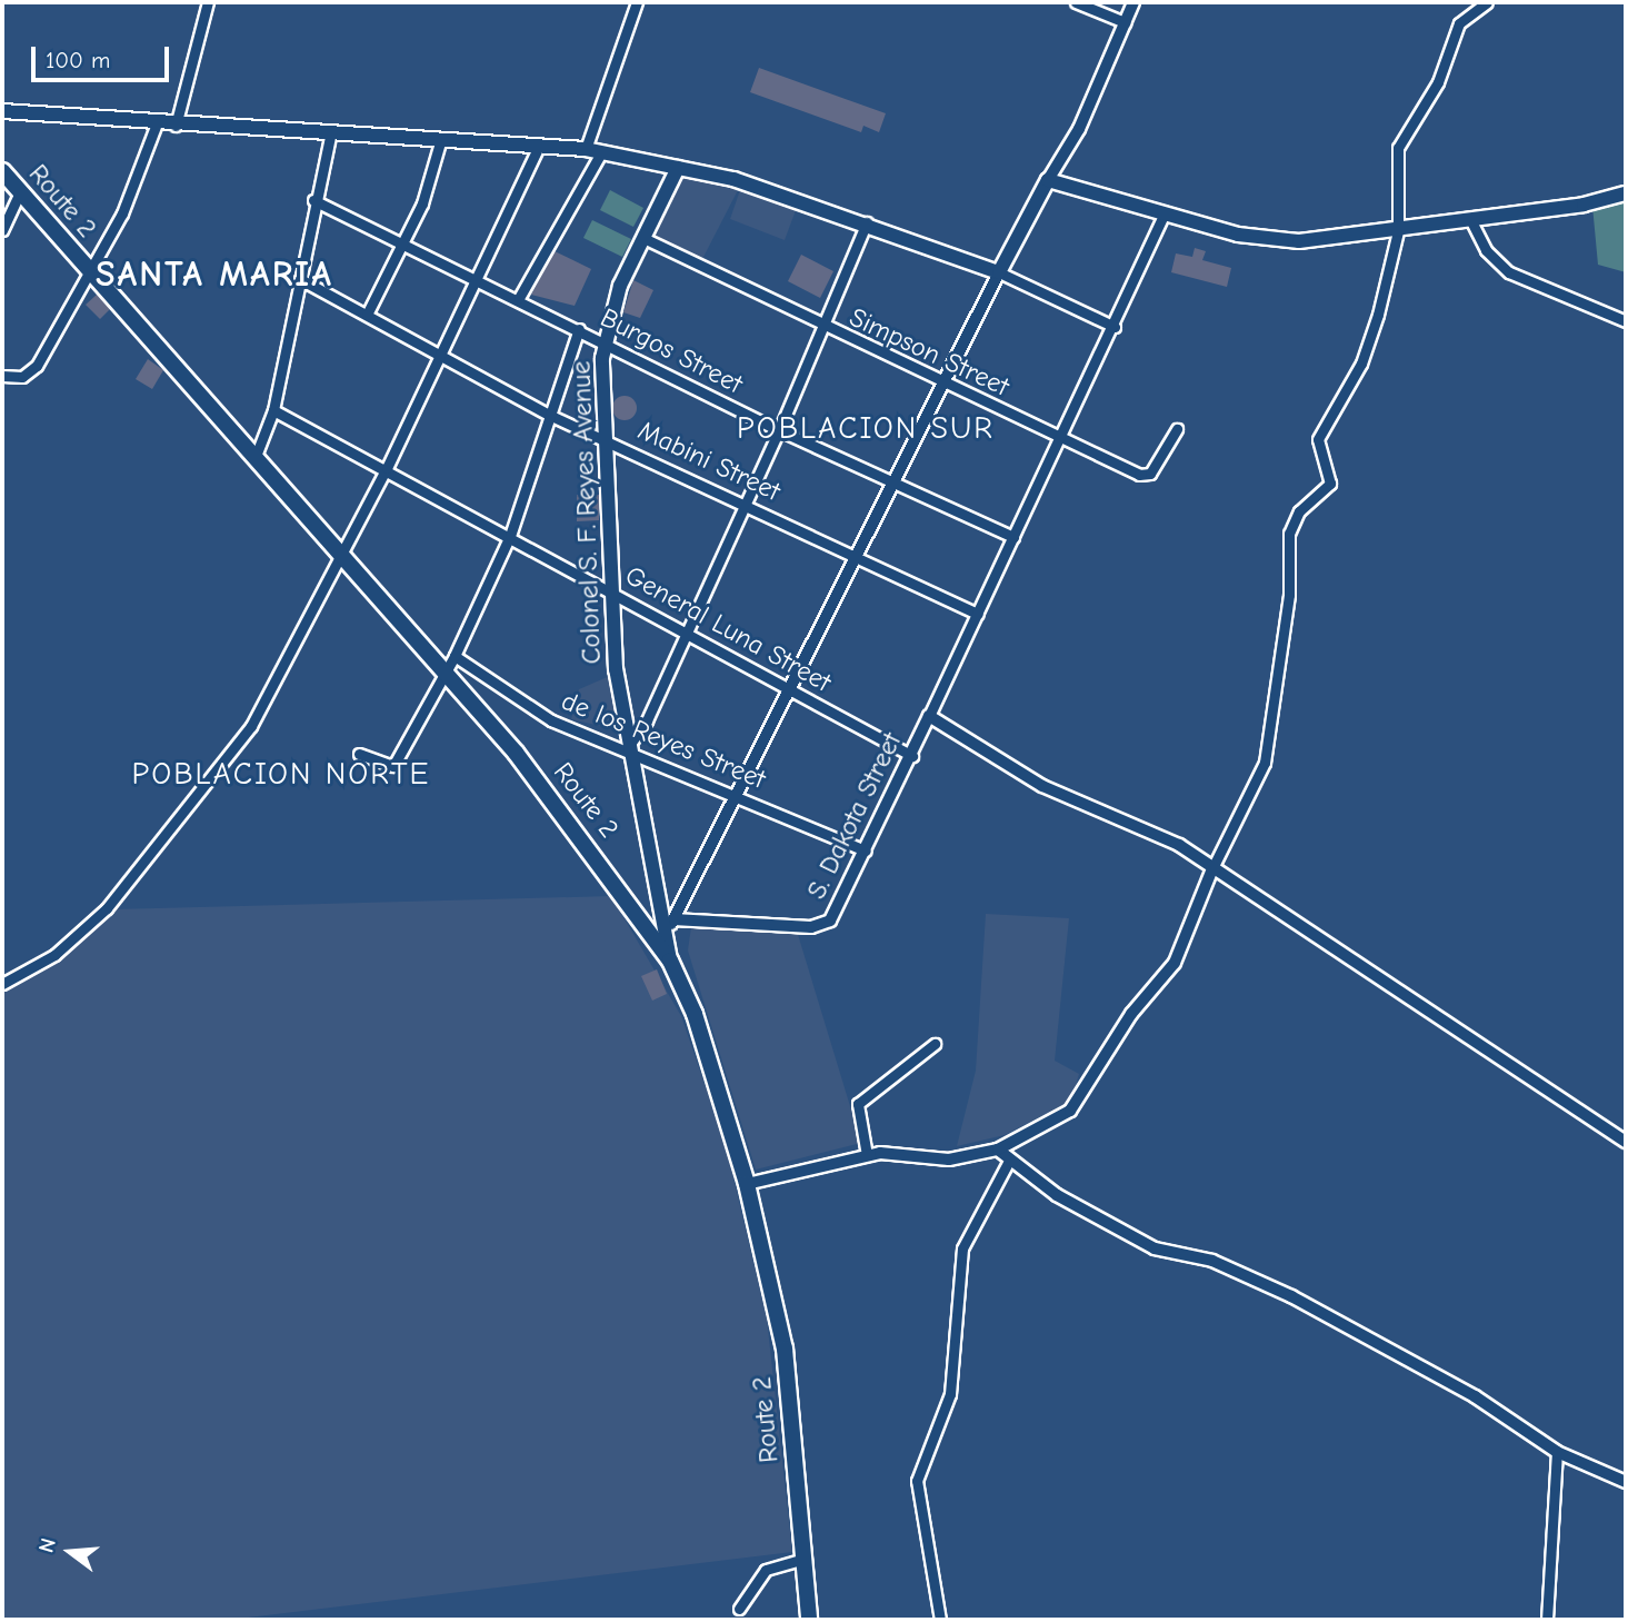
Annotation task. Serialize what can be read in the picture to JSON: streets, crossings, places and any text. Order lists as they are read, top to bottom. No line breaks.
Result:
{"streets":{"highway":["Route 2"],"main road":["Colonel S. F. Reyes Avenue"],"street":["Burgos Street","Simpson Street","Mabini Street","General Luna Street","de los Reyes Street","S. Dakota Street"]},"crossings":[["Route 2","Colonel S. F. Reyes Avenue"],["Burgos Street","Colonel S. F. Reyes Avenue"],["Simpson Street","Colonel S. F. Reyes Avenue"],["Mabini Street","Colonel S. F. Reyes Avenue"],["Colonel S. F. Reyes Avenue","General Luna Street"],["Colonel S. F. Reyes Avenue","de los Reyes Street"],["General Luna Street","S. Dakota Street"],["de los Reyes Street","S. Dakota Street"]],"districts":["SANTA MARIA","POBLACION SUR","POBLACION NORTE"],"scale_bar":"100 m","north":"left"}
